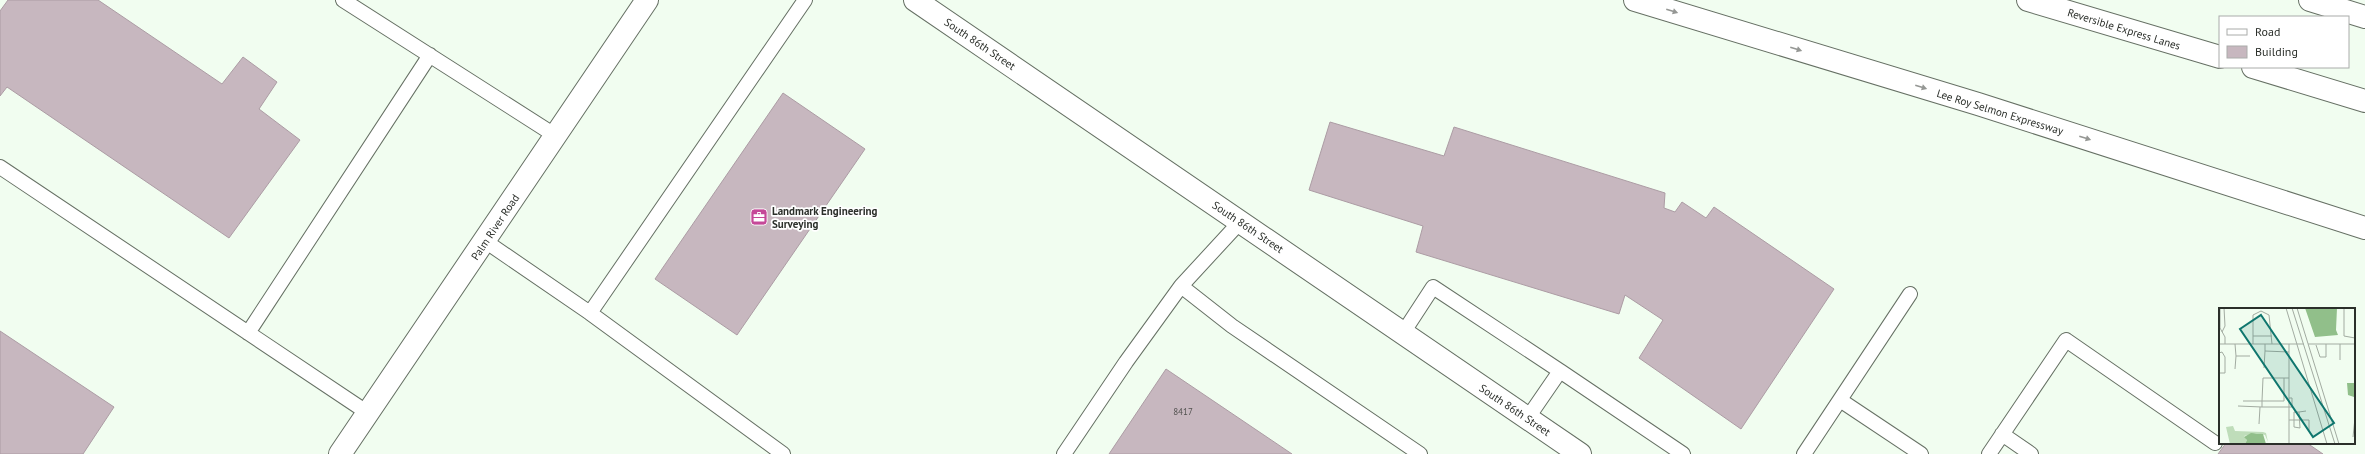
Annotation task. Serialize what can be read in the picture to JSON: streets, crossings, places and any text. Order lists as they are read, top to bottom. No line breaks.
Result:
{"streets":{"main road":["Reversible Express Lanes","South 86th Street","Lee Roy Selmon Expressway","Palm River Road"]},"one_way":["Lee Roy Selmon Expressway"],"places":{"office":["Landmark Engineering Surveying"]},"house_numbers":["8417"],"legend":["Road","Building"]}
